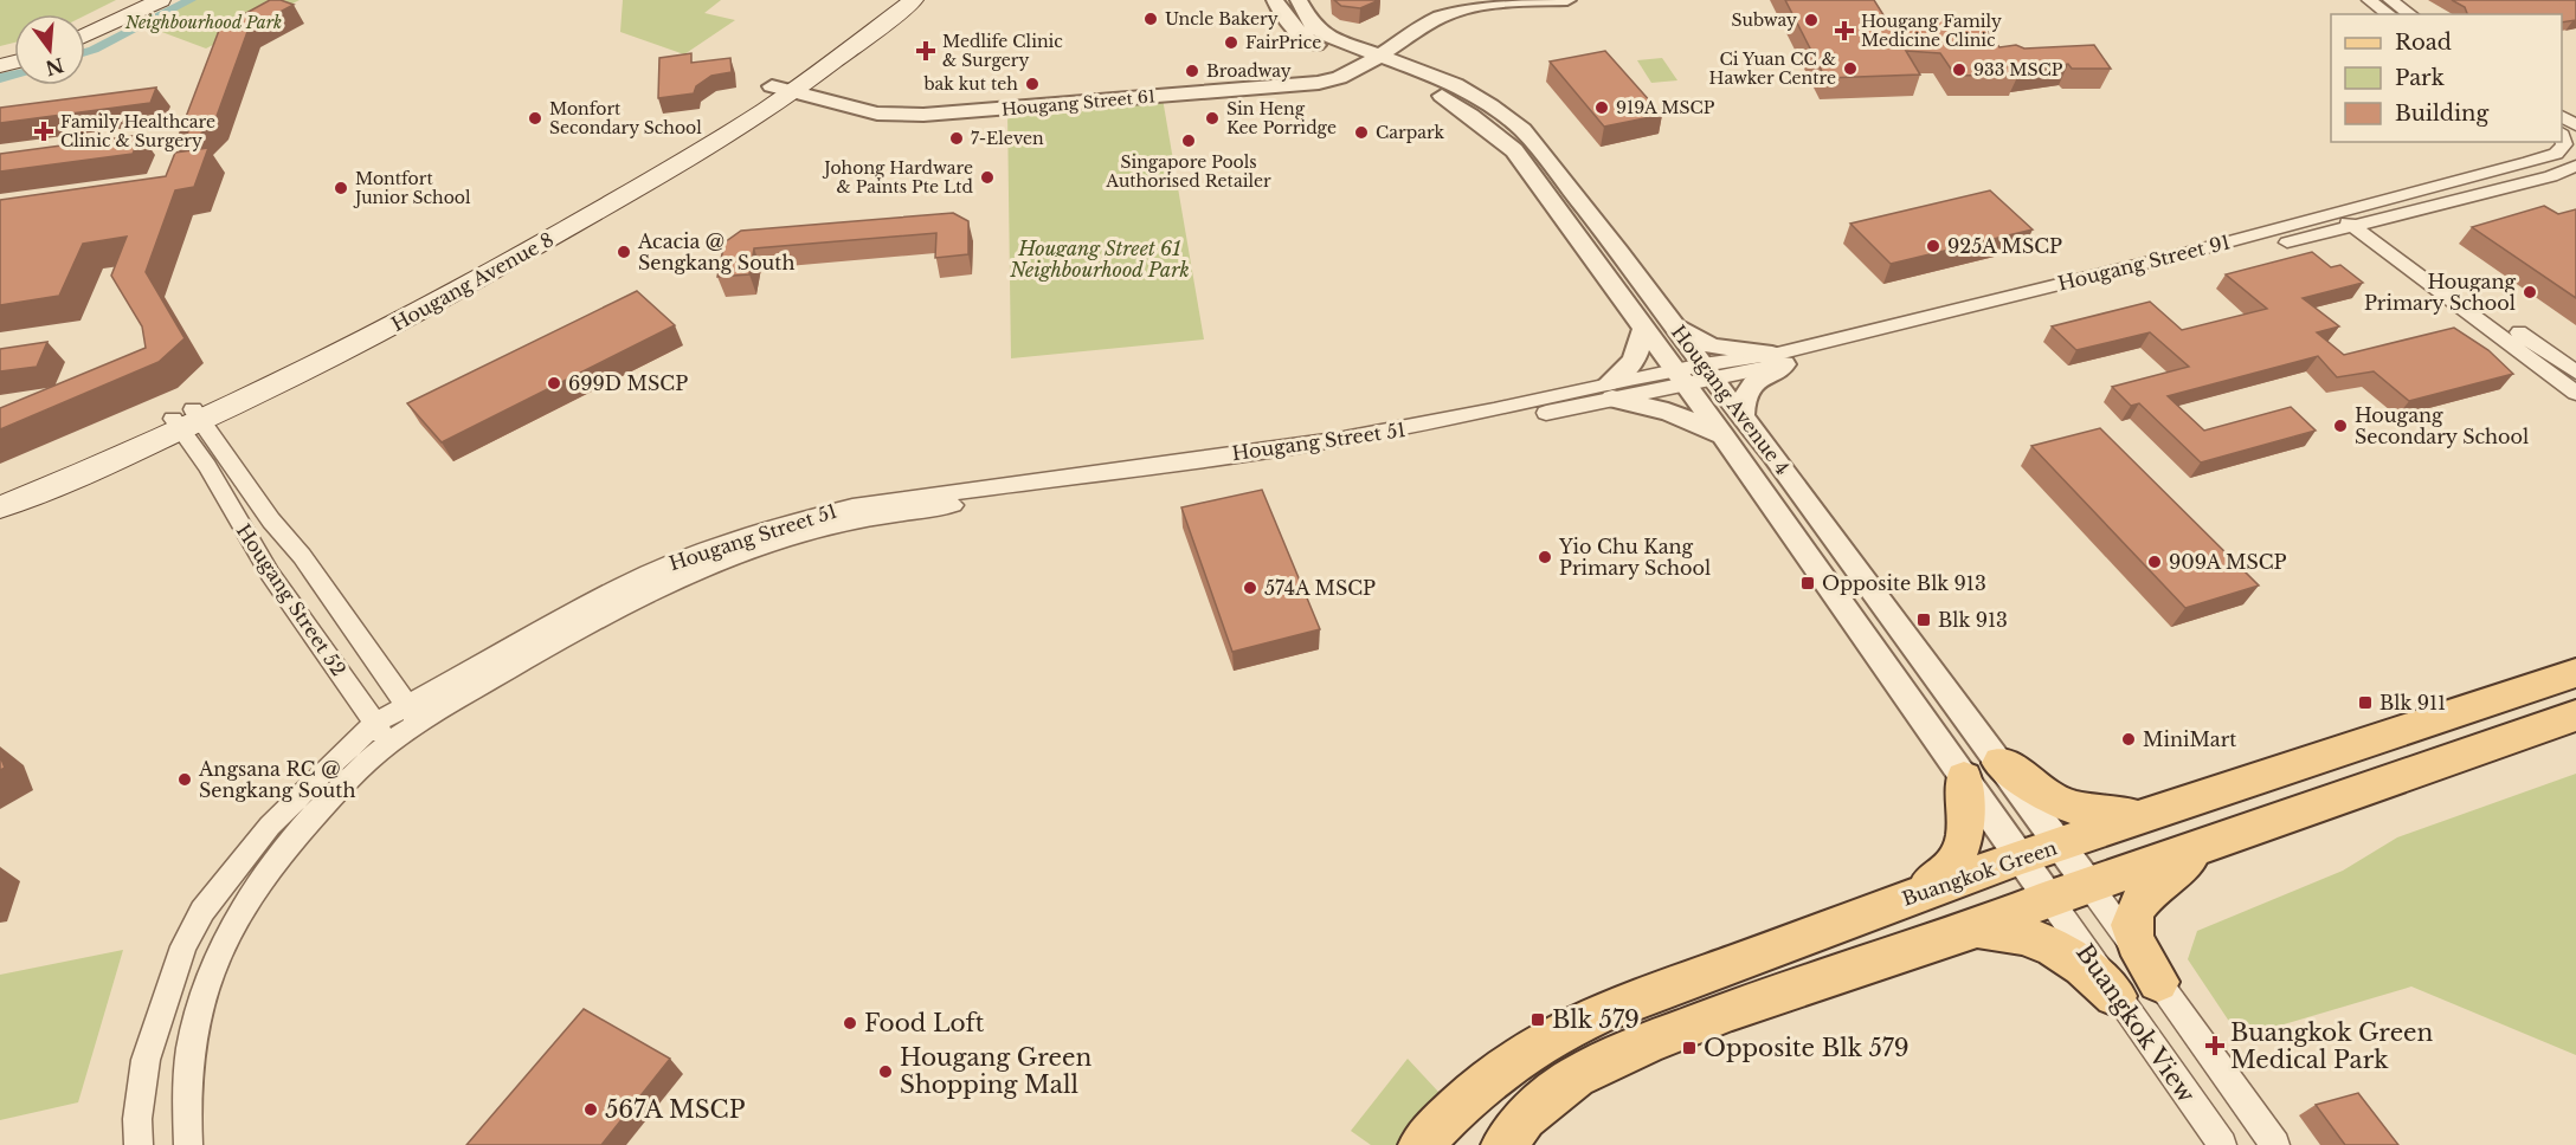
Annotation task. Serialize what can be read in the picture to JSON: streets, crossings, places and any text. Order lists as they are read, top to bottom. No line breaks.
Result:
{"streets":{"main road":["Hougang Avenue 8","Buangkok Green"],"street":["Hougang Street 61","Hougang Street 91","Hougang Avenue 4","Hougang Street 51","Hougang Street 52","Buangkok View"]},"crossings":[["Hougang Street 61","Hougang Avenue 8"],["Hougang Street 61","Hougang Avenue 4"],["Hougang Street 91","Hougang Avenue 4"],["Hougang Street 91","Hougang Street 51"],["Hougang Avenue 8","Hougang Street 52"],["Hougang Avenue 4","Hougang Street 51"],["Hougang Avenue 4","Buangkok Green"],["Hougang Avenue 4","Buangkok View"],["Hougang Street 51","Hougang Street 52"]],"parks":["Neighbourhood Park","Hougang Street 61 Neighbourhood Park"],"places":{"other":["Uncle Bakery","Subway","FairPrice","Ci Yuan CC & Hawker Centre","933 MSCP","Broadway","bak kut teh","919A MSCP","Monfort Secondary School","Sin Heng Kee Porridge","Carpark","7-Eleven","Singapore Pools Authorised Retailer","Johong Hardware & Paints Pte Ltd","Montfort Junior School","925A MSCP","Acacia @ Sengkang South","Hougang Primary School","699D MSCP","Hougang Secondary School","Yio Chu Kang Primary School","909A MSCP","574A MSCP","MiniMart","Angsana RC @ Sengkang South","Food Loft","Hougang Green Shopping Mall","567A MSCP"],"health":["Hougang Family Medicine Clinic","Medlife Clinic & Surgery","Family Healthcare Clinic & Surgery","Buangkok Green Medical Park"],"transit":["Opposite Blk 913","Blk 913","Blk 911","Blk 579","Opposite Blk 579"]},"legend":["Road","Park","Building"],"north":"bottom"}
